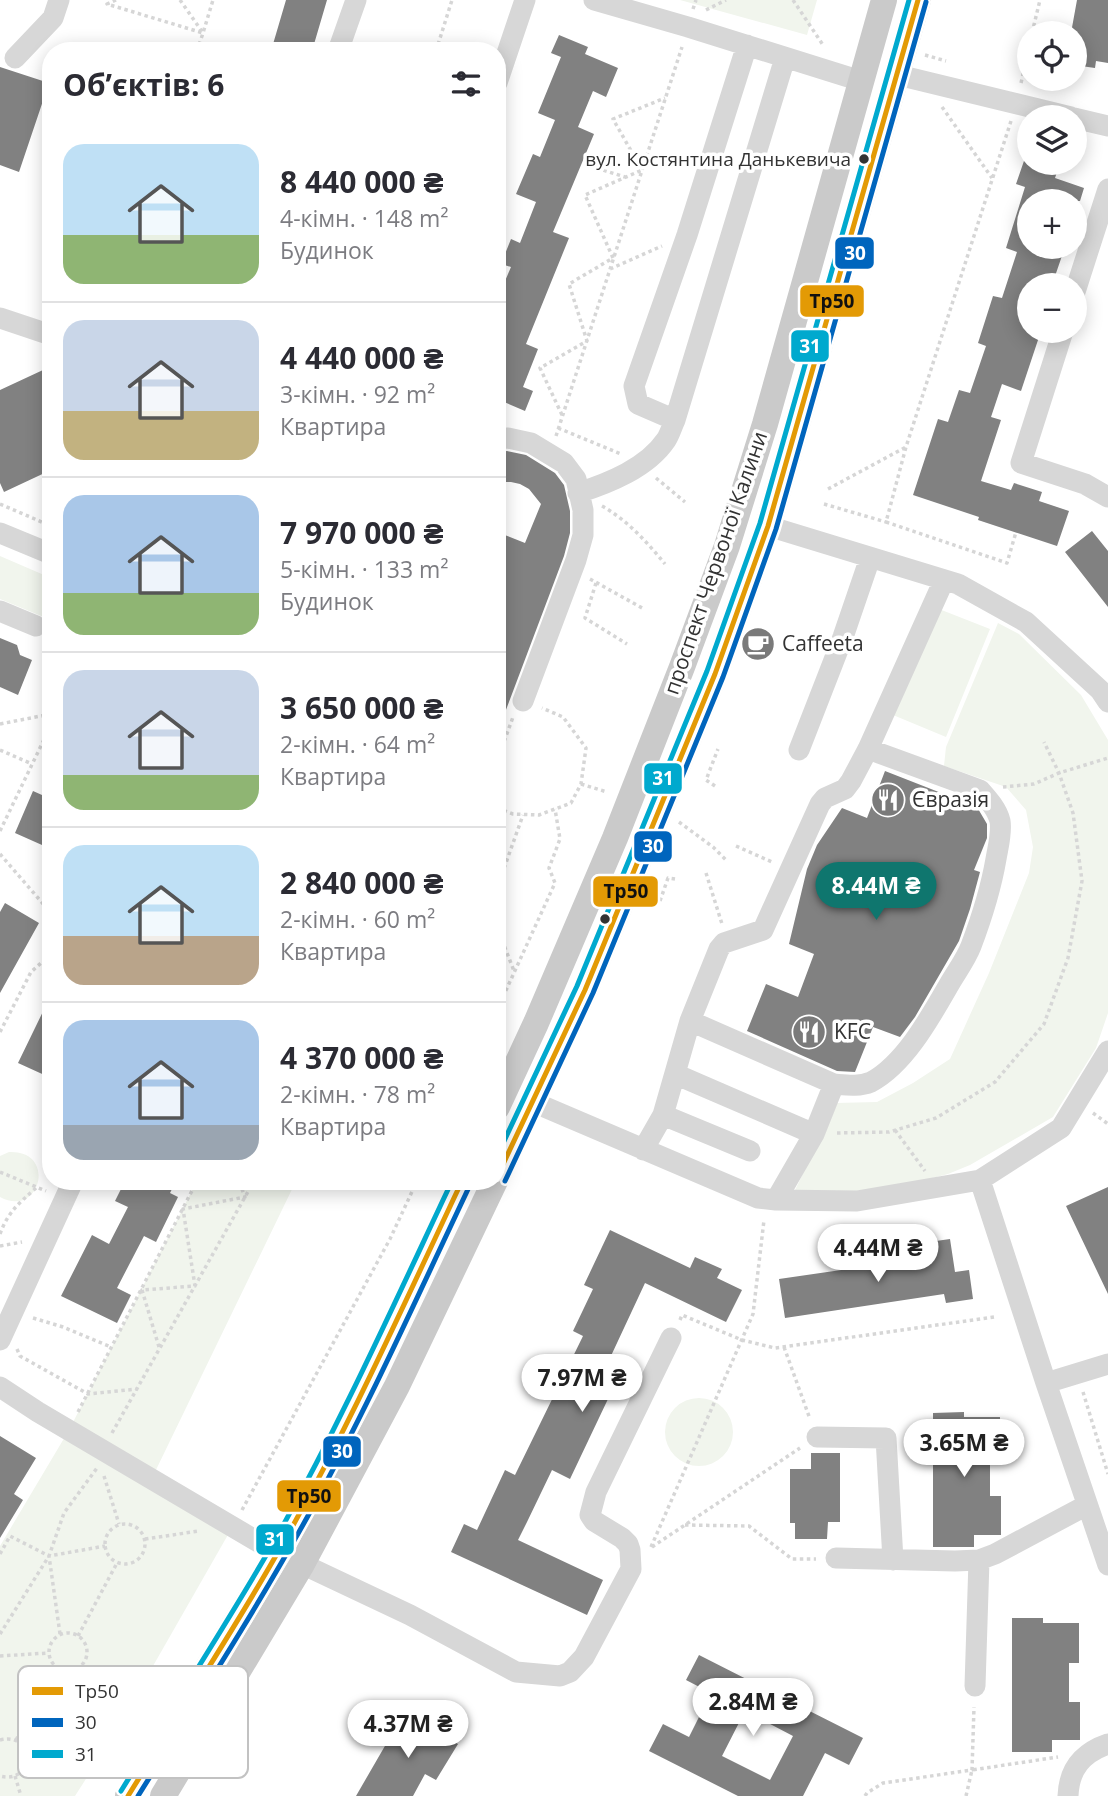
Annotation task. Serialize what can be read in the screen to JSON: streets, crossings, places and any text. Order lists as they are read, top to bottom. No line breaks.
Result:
{"streets":{"main road":["проспект Червоної Калини"]},"places":{"other":["вул. Костянтина Данькевича"],"cafe":["Caffeeta"],"restaurant":["Євразія","KFC"]},"lines":["transit line Тр50","transit line 31","transit line 30"],"legend":["Тр50","30","31"],"page":{"map_buttons":["+","−"],"heading":"Об’єктів: 6","list":[{"name":"8 440 000 ₴","note":"4-кімн. · 148 m² · Будинок"},{"name":"4 440 000 ₴","note":"3-кімн. · 92 m² · Квартира"},{"name":"7 970 000 ₴","note":"5-кімн. · 133 m² · Будинок"},{"name":"3 650 000 ₴","note":"2-кімн. · 64 m² · Квартира"},{"name":"2 840 000 ₴","note":"2-кімн. · 60 m² · Квартира"},{"name":"4 370 000 ₴","note":"2-кімн. · 78 m² · Квартира"}],"price":["8.44M ₴","4.44M ₴","7.97M ₴","3.65M ₴","2.84M ₴","4.37M ₴"]}}
